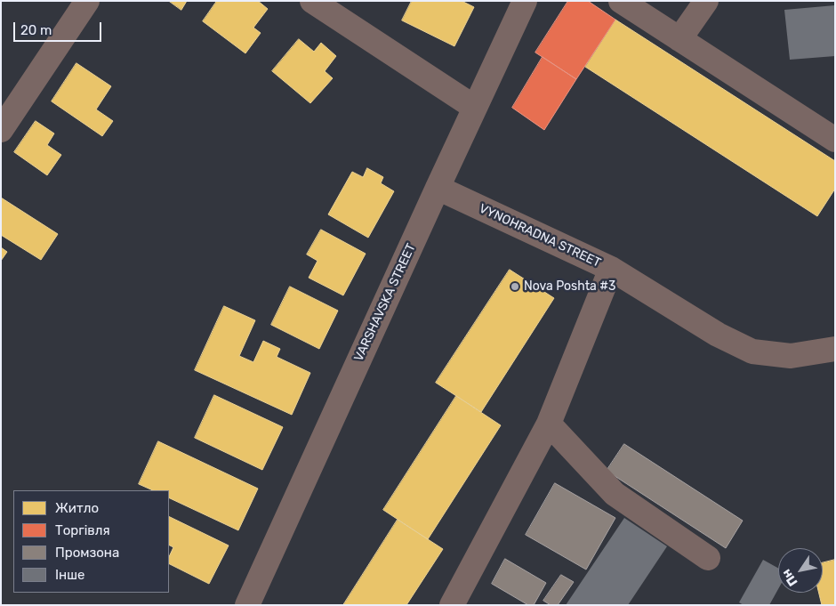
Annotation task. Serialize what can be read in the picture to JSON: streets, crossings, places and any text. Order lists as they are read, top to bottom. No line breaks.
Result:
{"streets":{"street":["VYNOHRADNA STREET","VARSHAVSKA STREET"]},"crossings":[["VYNOHRADNA STREET","VARSHAVSKA STREET"]],"places":["Nova Poshta #3"],"legend":["Житло","Торгівля","Промзона","Інше"],"scale_bar":"20 m","north":"bottom left"}
